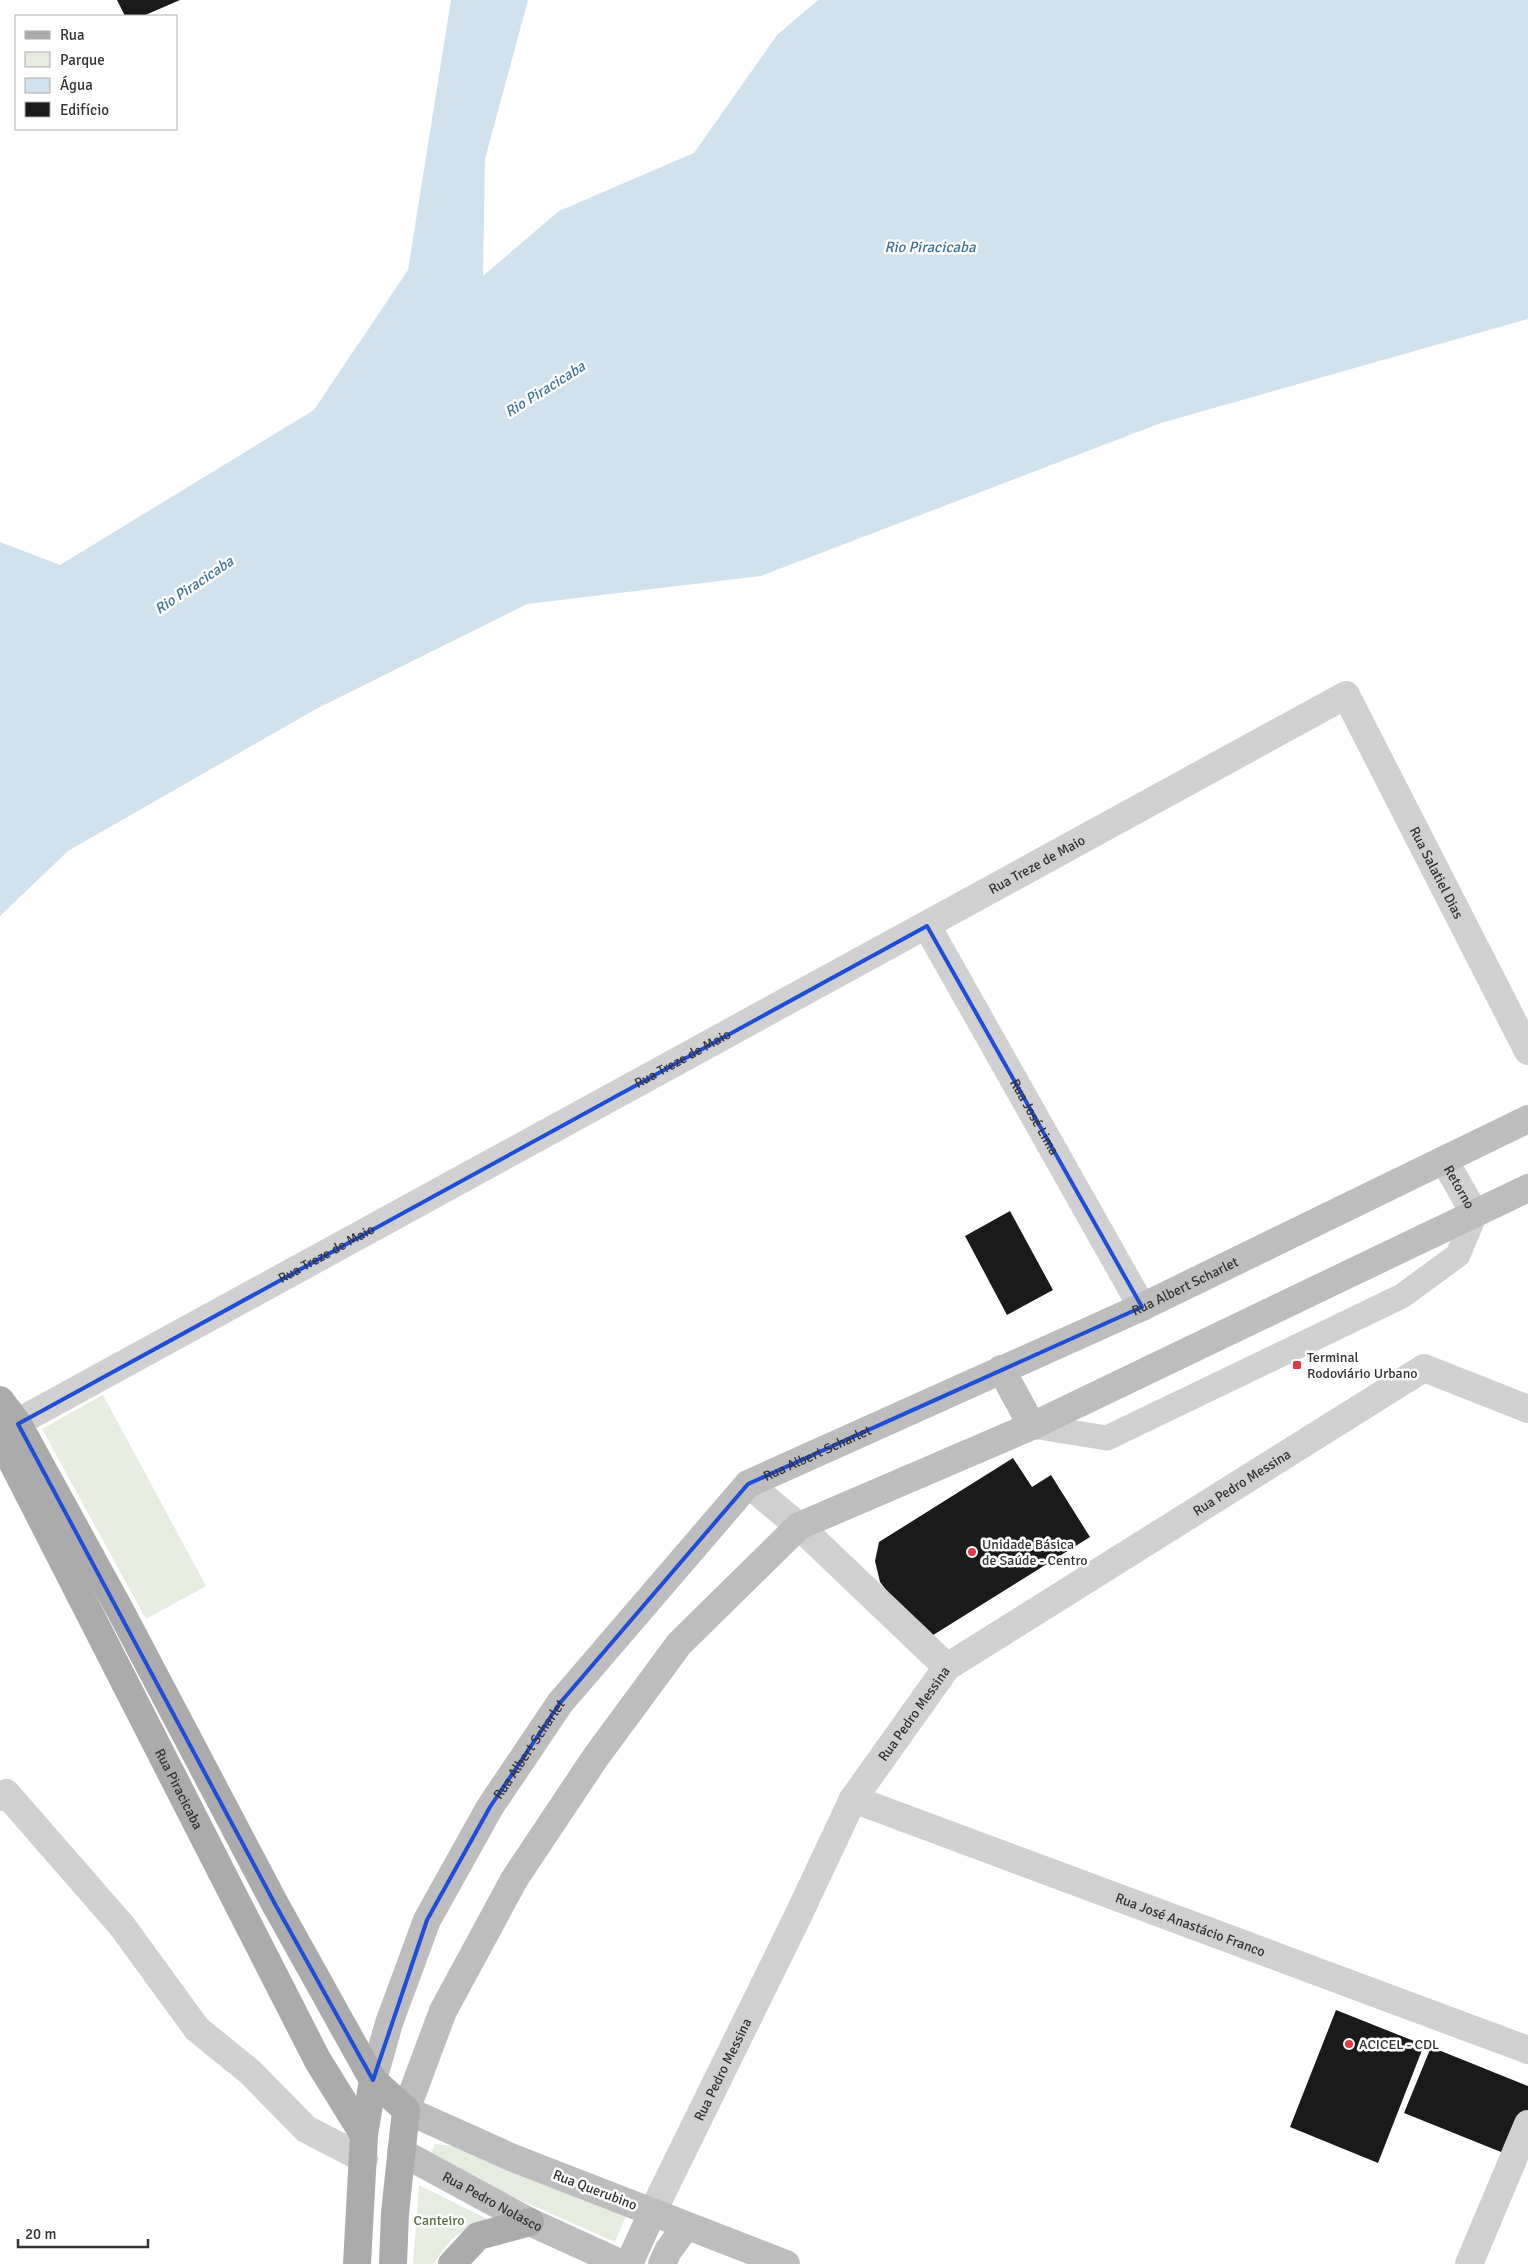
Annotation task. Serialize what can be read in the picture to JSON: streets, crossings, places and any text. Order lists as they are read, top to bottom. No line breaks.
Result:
{"streets":{"main road":["Rua Albert Scharlet","Rua Pedro Messina","Rua Piracicaba","Rua Querubino","Rua Pedro Nolasco"],"street":["Rua Treze de Maio","Rua Salatiel Dias","Rua José Lima","Retorno","Rua José Anastácio Franco"]},"crossings":[["Rua Treze de Maio","Rua Salatiel Dias"],["Rua Treze de Maio","Rua José Lima"],["Rua Treze de Maio","Rua Piracicaba"],["Rua José Lima","Rua Albert Scharlet"],["Retorno","Rua Albert Scharlet"],["Rua Albert Scharlet","Rua Piracicaba"],["Rua Pedro Messina","Rua José Anastácio Franco"],["Rua Pedro Messina","Rua Querubino"],["Rua Piracicaba","Rua Querubino"],["Rua Piracicaba","Rua Pedro Nolasco"]],"water":["Rio Piracicaba"],"parks":["Canteiro"],"places":{"transit":["Terminal Rodoviário Urbano"],"other":["Unidade Básica de Saúde - Centro","ACICEL - CDL"]},"legend":["Rua","Parque","Água","Edifício"],"scale_bar":"20 m"}
